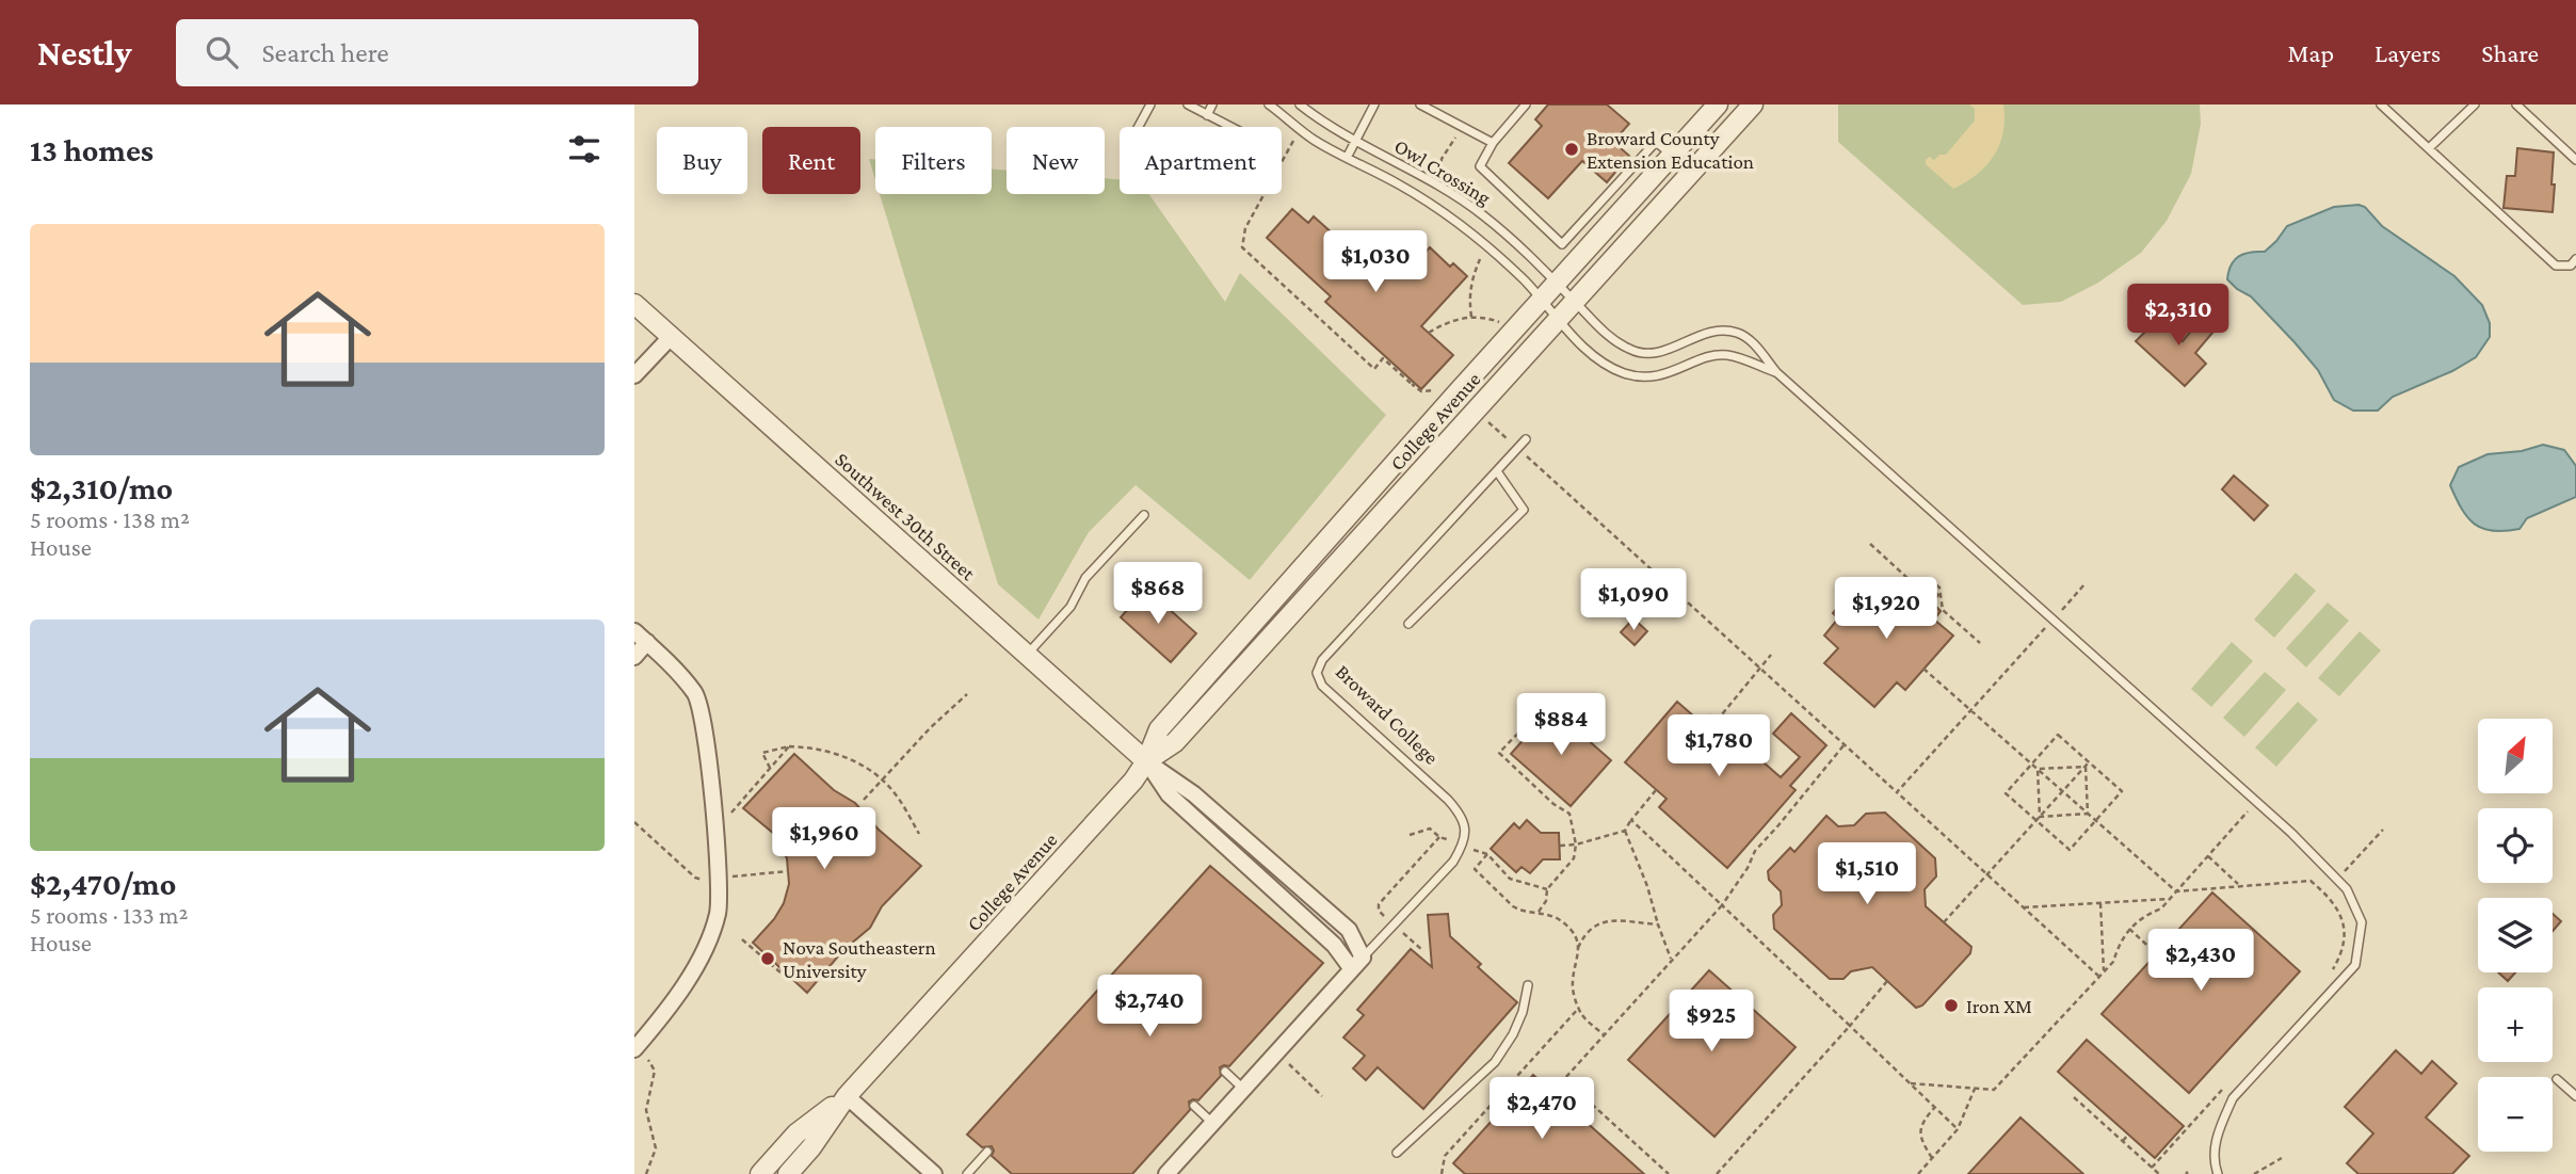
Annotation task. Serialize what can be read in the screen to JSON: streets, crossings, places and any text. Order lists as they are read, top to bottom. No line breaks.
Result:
{"streets":{"street":["College Avenue","Southwest 30th Street"],"lane":["Owl Crossing","Broward College"]},"crossings":[["Owl Crossing","College Avenue"],["College Avenue","Southwest 30th Street"]],"places":["Broward County Extension Education","Nova Southeastern University","Iron XM"],"north":"top right","page":{"header":"Nestly","search":"Search here","nav":["Map","Layers","Share"],"heading":"13 homes","chip":["Buy","Rent","Filters","New","Apartment"],"list":[{"name":"$2,310/mo","note":"5 rooms · 138 m² · House"},{"name":"$2,470/mo","note":"5 rooms · 133 m² · House"}],"price":["$1,030","$2,310","$868","$1,090","$1,920","$884","$1,780","$1,960","$1,510","$2,430","$2,740","$925","$2,470"],"map_buttons":["+","−"]}}
